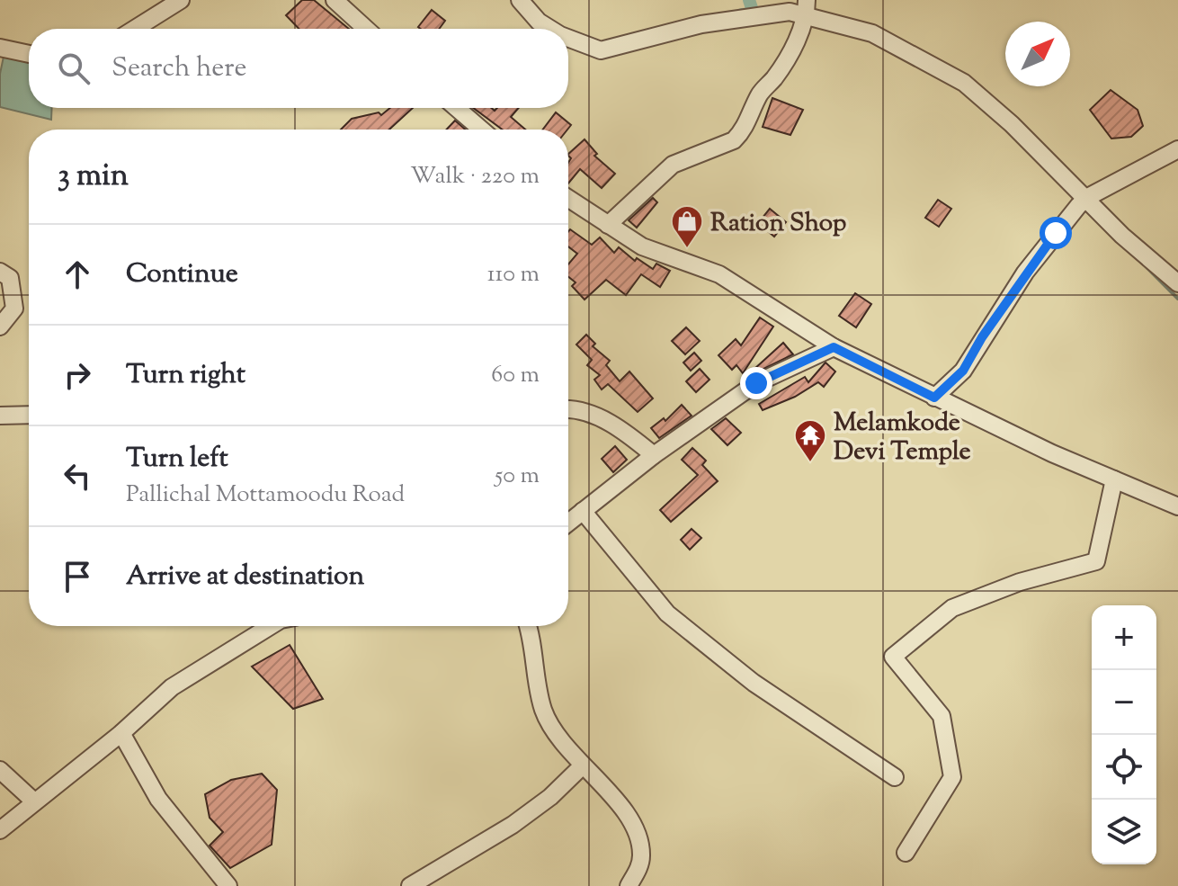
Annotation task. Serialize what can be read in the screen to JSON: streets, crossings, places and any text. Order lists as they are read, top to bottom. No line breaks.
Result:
{"places":{"shop":["Ration Shop"],"temple":["Melamkode Devi Temple"]},"north":"top right","page":{"search":"Search here","heading":["3 min","Walk · 220 m"],"list":[["Continue","110 m"],["Turn right","60 m"],["Turn left","Pallichal Mottamoodu Road","50 m"],"Arrive at destination"],"map_buttons":["+","−"]}}
